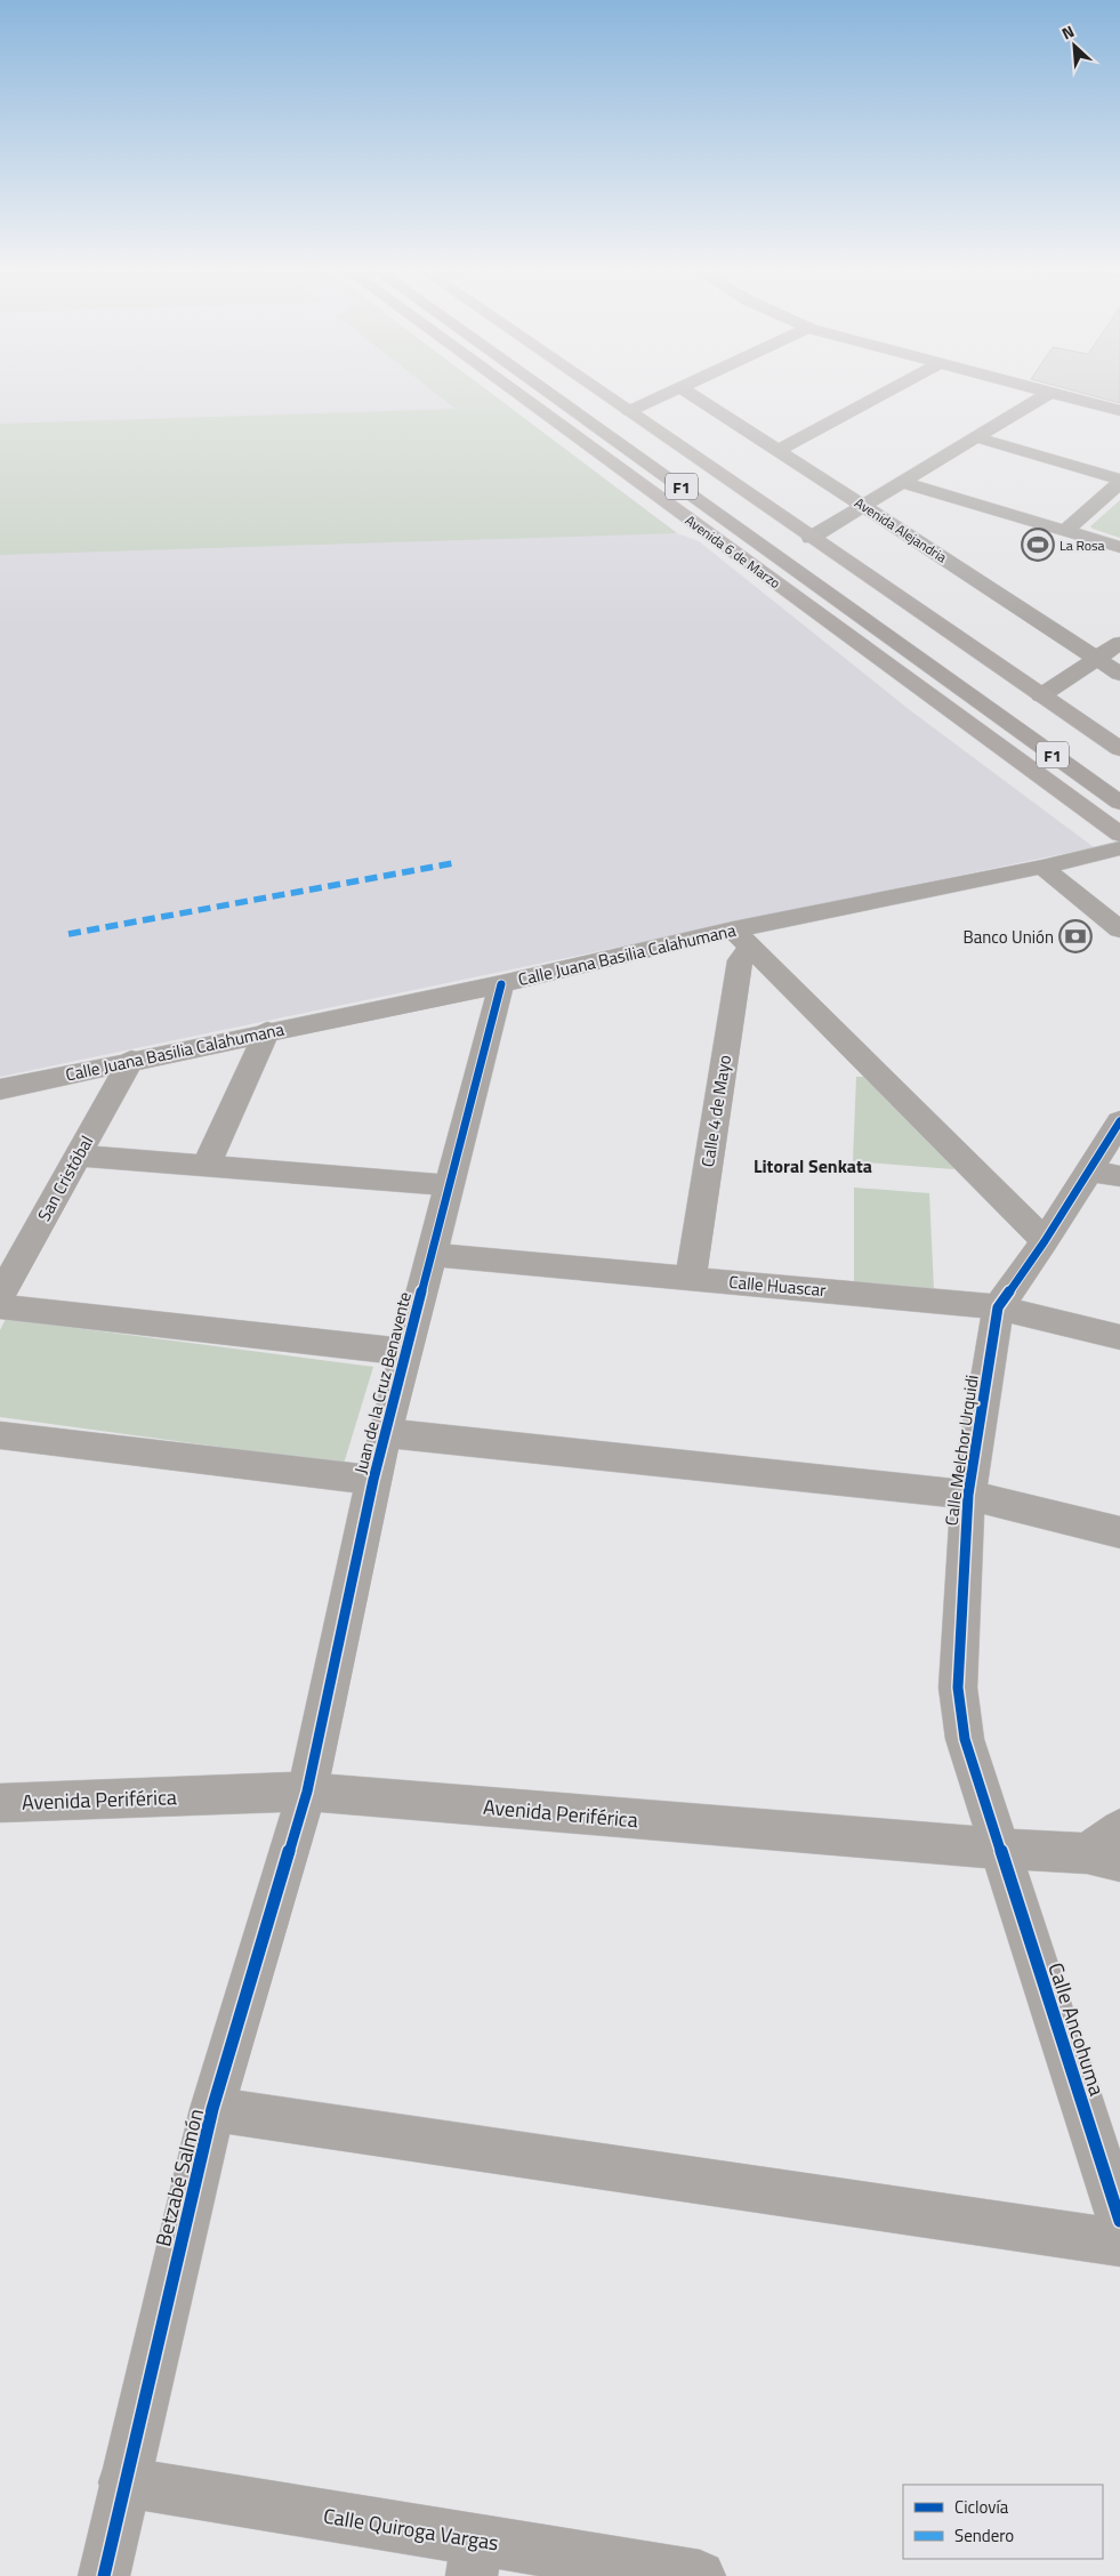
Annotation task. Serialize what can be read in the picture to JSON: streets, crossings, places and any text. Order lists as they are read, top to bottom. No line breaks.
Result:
{"streets":{"highway":["F1","Avenida 6 de Marzo"],"street":["Avenida Alejandria","Calle Juana Basilia Calahumana","Calle 4 de Mayo","San Cristóbal","Calle Huascar","Juan de la Cruz Benavente","Calle Melchor Urquidi","Avenida Periférica","Calle Ancohuma","Betzabé Salmón","Calle Quiroga Vargas"]},"crossings":[["Calle Juana Basilia Calahumana","Calle 4 de Mayo"],["Calle Juana Basilia Calahumana","San Cristóbal"],["Calle Juana Basilia Calahumana","Juan de la Cruz Benavente"],["Calle 4 de Mayo","Calle Huascar"],["Calle Huascar","Juan de la Cruz Benavente"],["Calle Huascar","Calle Melchor Urquidi"],["Juan de la Cruz Benavente","Avenida Periférica"],["Juan de la Cruz Benavente","Betzabé Salmón"],["Calle Melchor Urquidi","Avenida Periférica"],["Calle Melchor Urquidi","Calle Ancohuma"],["Avenida Periférica","Calle Ancohuma"],["Avenida Periférica","Betzabé Salmón"],["Betzabé Salmón","Calle Quiroga Vargas"]],"districts":["Litoral Senkata"],"places":{"sports":["La Rosa"],"bank":["Banco Unión"]},"legend":["Ciclovía","Sendero"],"north":"top left"}
